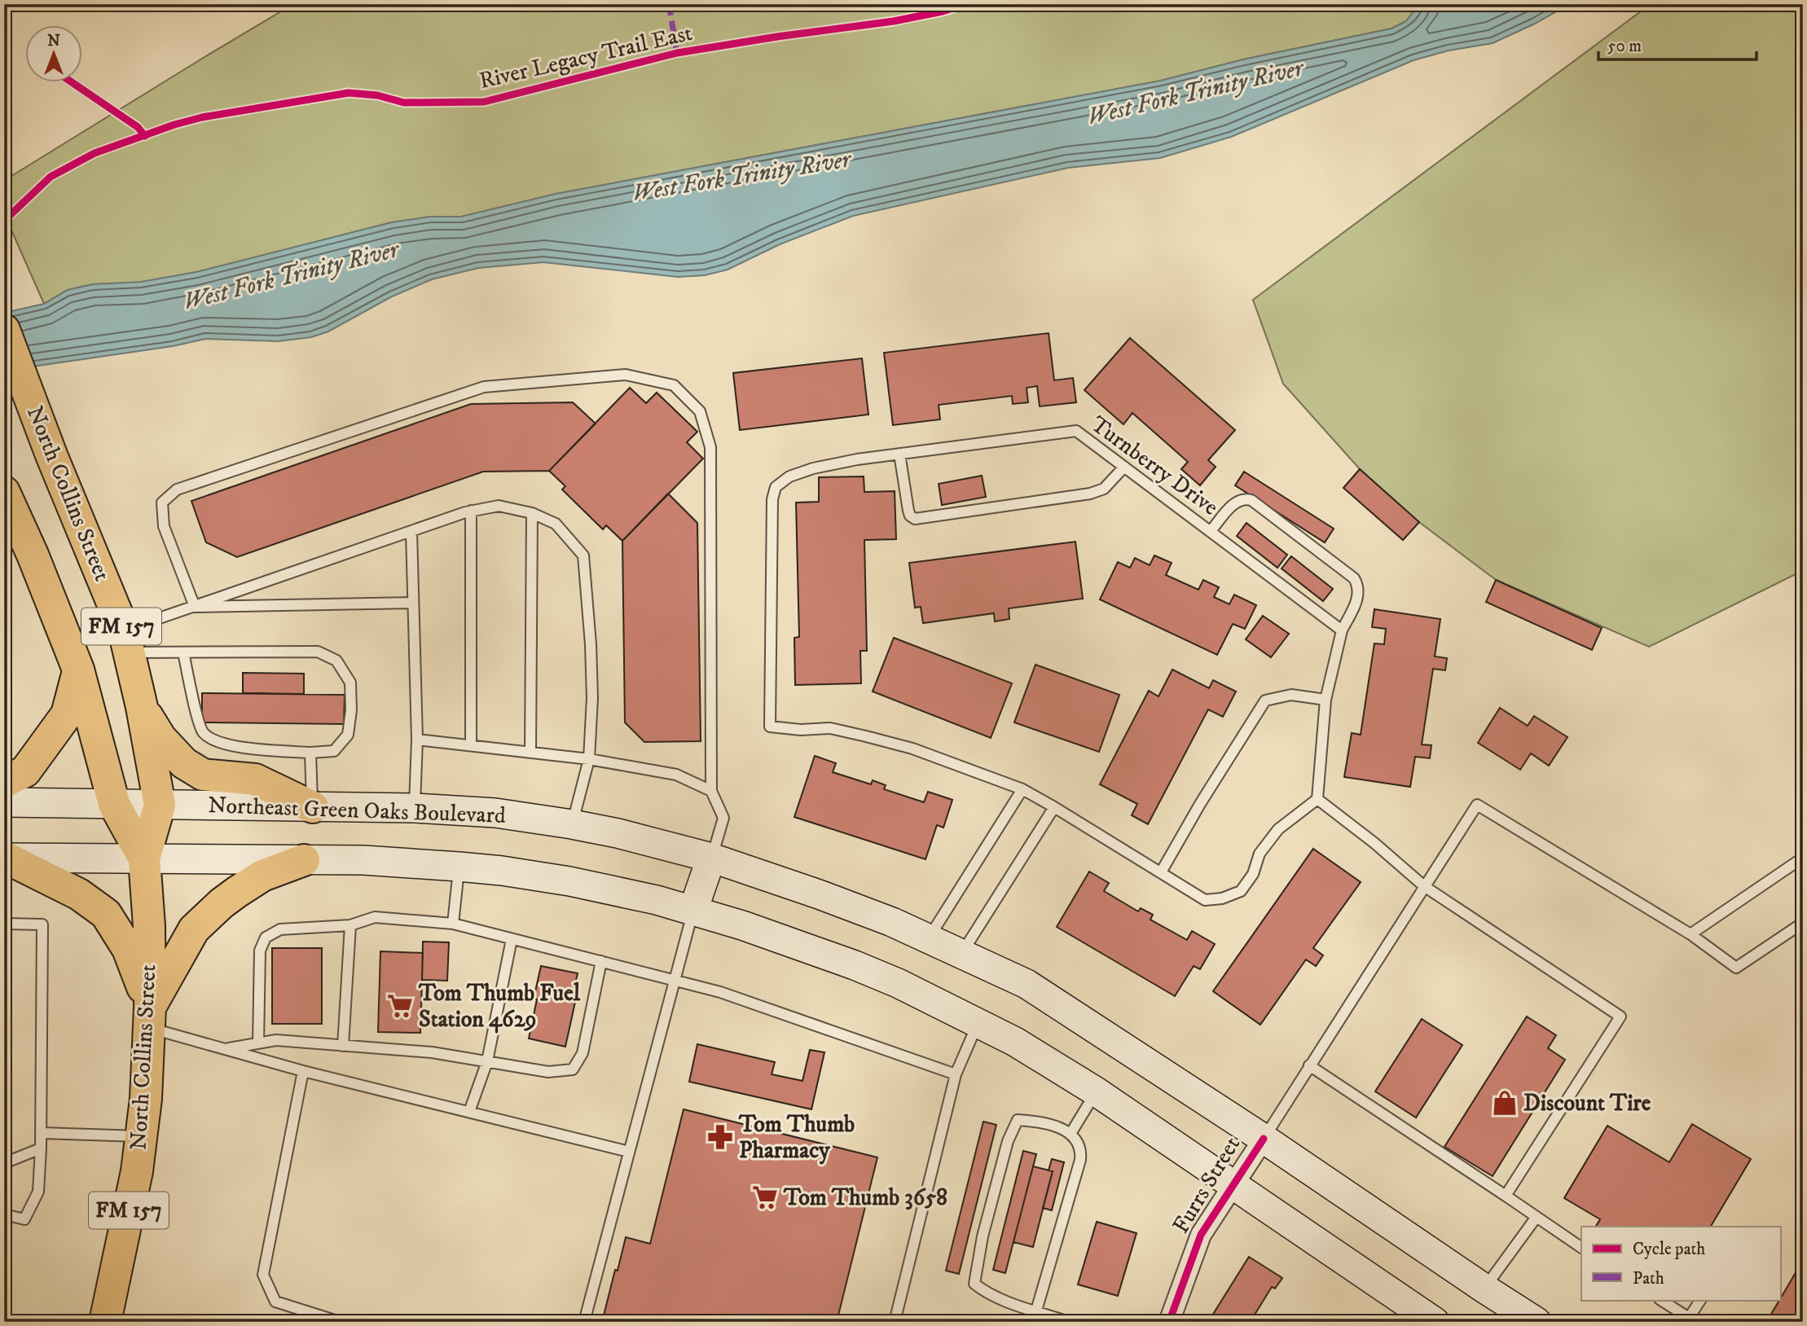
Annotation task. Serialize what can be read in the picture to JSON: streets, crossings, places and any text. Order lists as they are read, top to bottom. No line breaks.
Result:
{"streets":{"main road":["North Collins Street","FM 157","Northeast Green Oaks Boulevard"],"street":["Furrs Street"],"lane":["Turnberry Drive"],"cycle path":["River Legacy Trail East"]},"crossings":[["North Collins Street","Northeast Green Oaks Boulevard"],["Northeast Green Oaks Boulevard","Furrs Street"]],"water":["West Fork Trinity River"],"places":{"supermarket":["Tom Thumb Fuel Station 4629","Tom Thumb 3658"],"shop":["Discount Tire"],"pharmacy":["Tom Thumb Pharmacy"]},"legend":["Cycle path","Path"],"scale_bar":"50 m","north":"top"}
